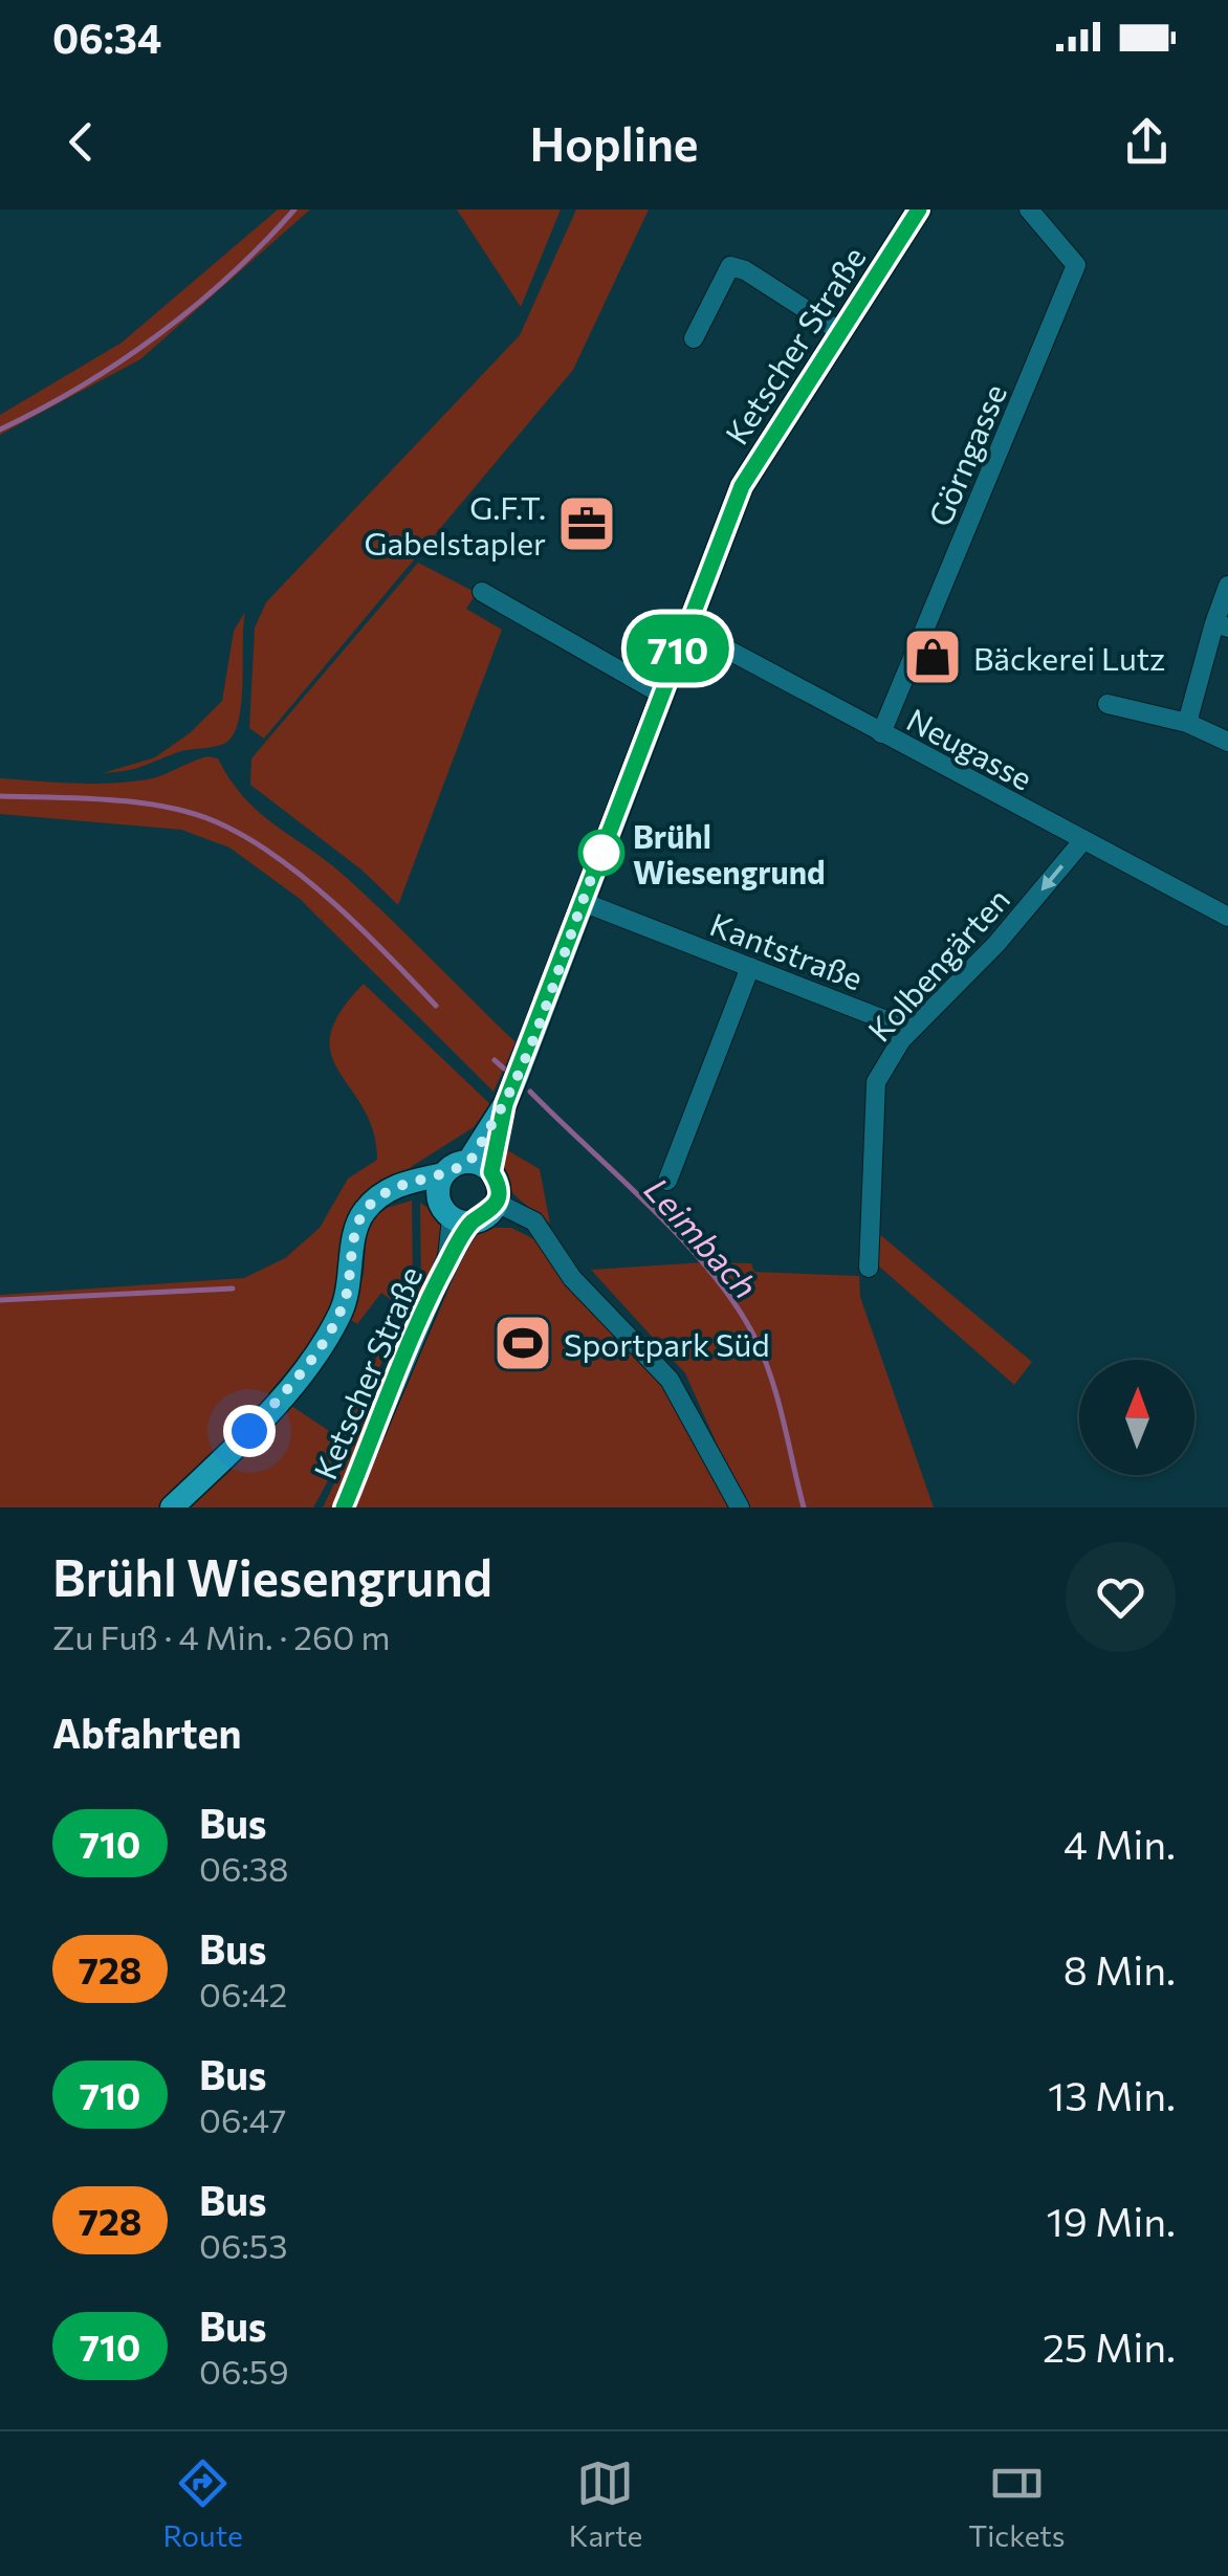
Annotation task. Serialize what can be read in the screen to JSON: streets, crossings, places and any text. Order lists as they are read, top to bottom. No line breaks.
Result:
{"streets":{"main road":["Ketscher Straße"],"street":["Görngasse","Neugasse","Kantstraße","Kolbengärten"]},"crossings":[["Ketscher Straße","Neugasse"],["Ketscher Straße","Kantstraße"],["Görngasse","Neugasse"],["Neugasse","Kolbengärten"],["Kantstraße","Kolbengärten"]],"one_way":["Kolbengärten"],"water":["Leimbach"],"places":{"office":["G.F.T. Gabelstapler"],"shop":["Bäckerei Lutz"],"other":["Brühl Wiesengrund"],"sports":["Sportpark Süd"]},"lines":["bus line 710"],"north":"top","page":{"status":"06:34","header":"Hopline","on_map":"710","heading":[["Brühl Wiesengrund","Zu Fuß · 4 Min. · 260 m"],"Abfahrten"],"list":[{"mark":"710","name":"Bus","note":"06:38","value":"4 Min."},{"mark":"728","name":"Bus","note":"06:42","value":"8 Min."},{"mark":"710","name":"Bus","note":"06:47","value":"13 Min."},{"mark":"728","name":"Bus","note":"06:53","value":"19 Min."},{"mark":"710","name":"Bus","note":"06:59","value":"25 Min."}],"tabs":["Route","Karte","Tickets"]}}
